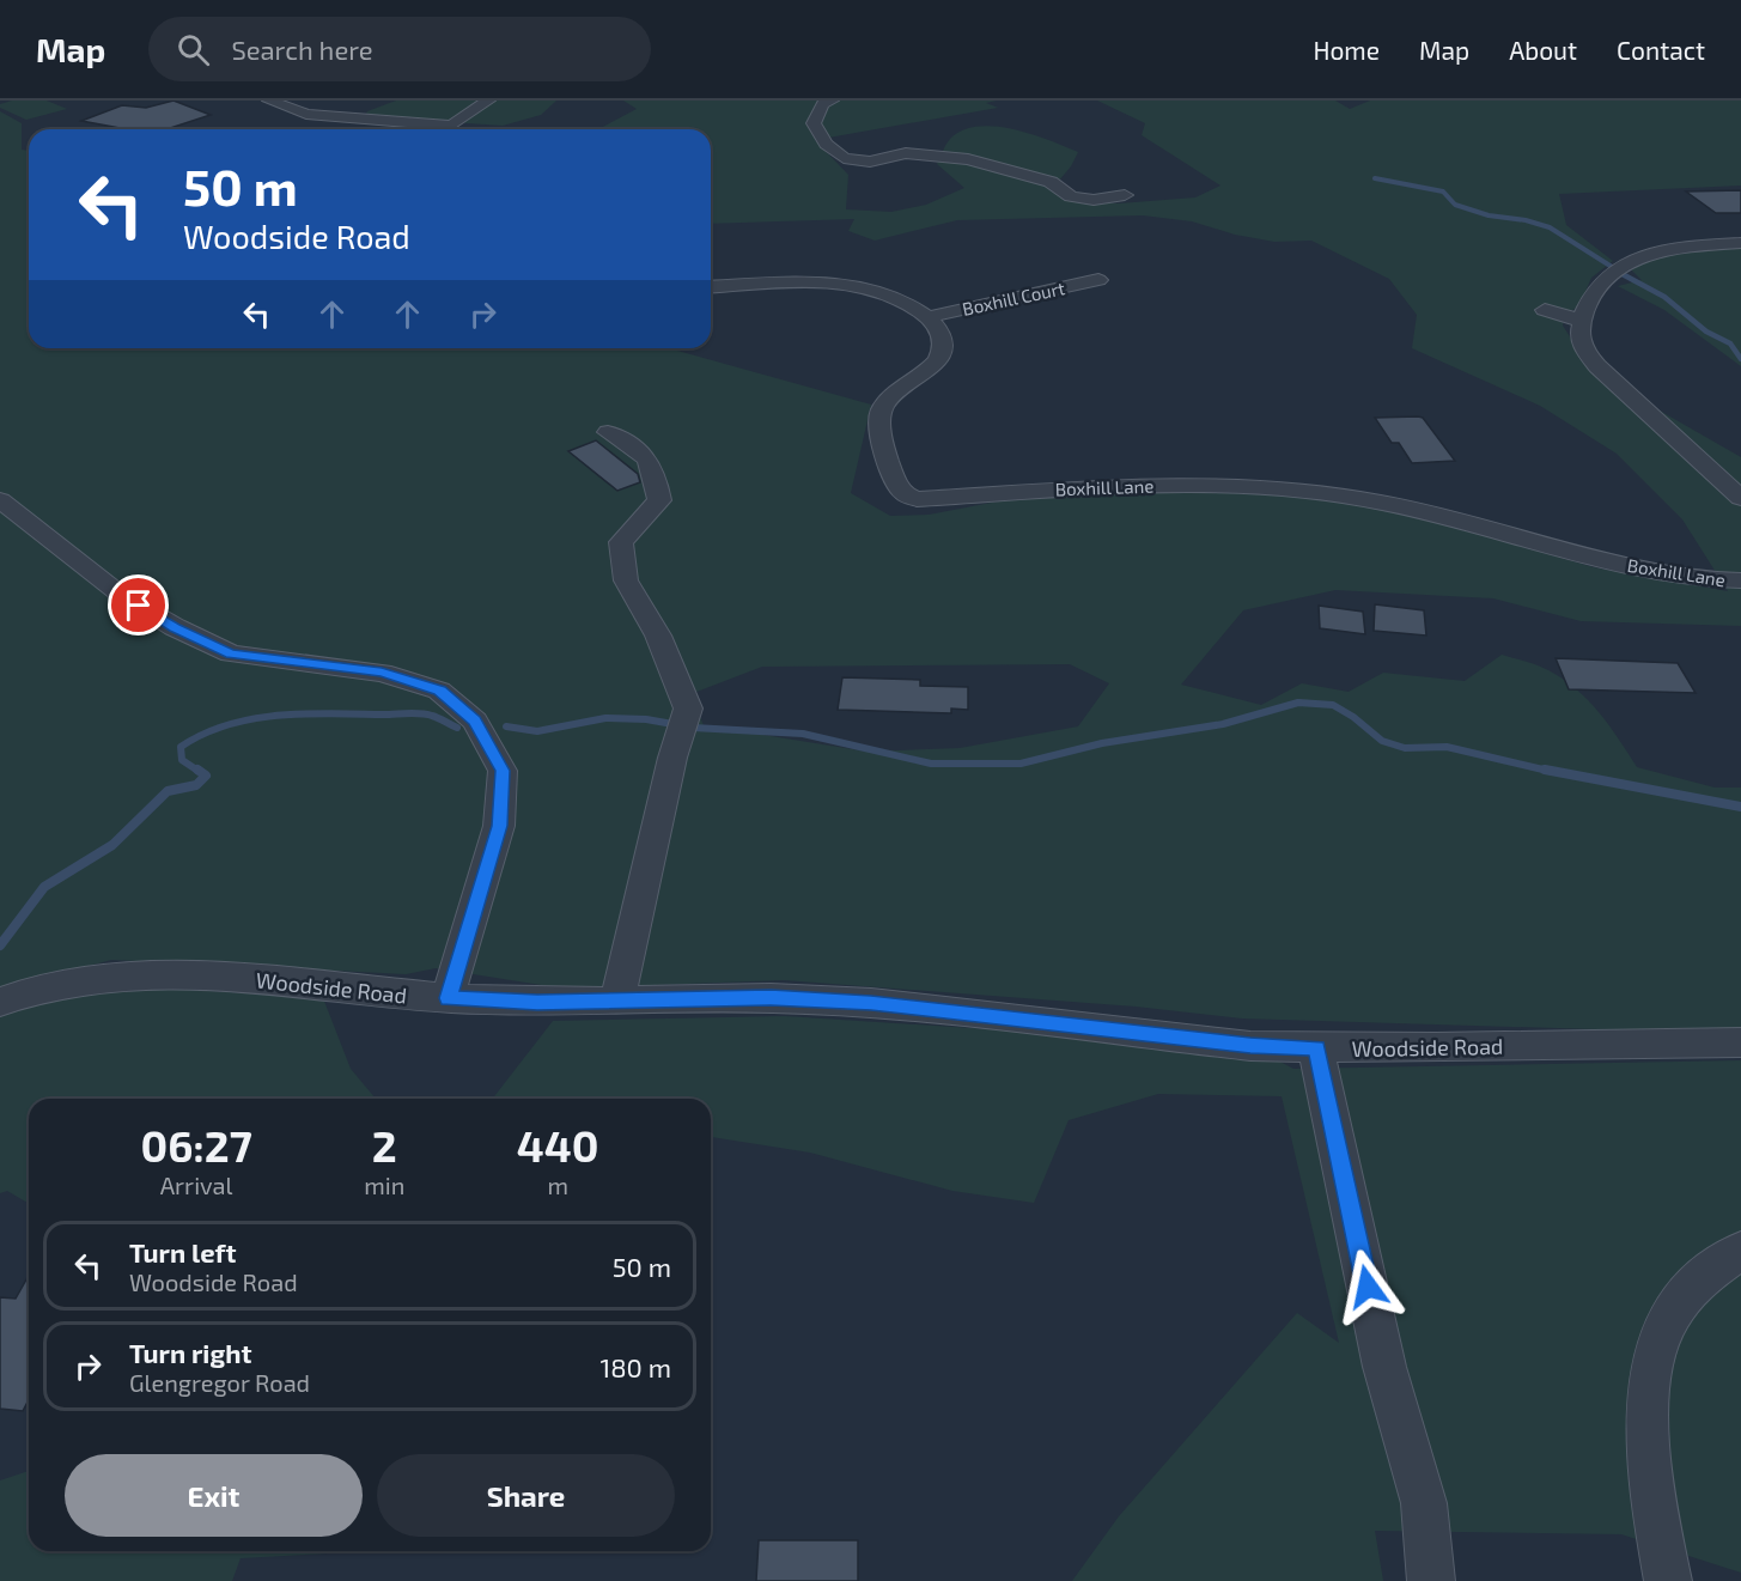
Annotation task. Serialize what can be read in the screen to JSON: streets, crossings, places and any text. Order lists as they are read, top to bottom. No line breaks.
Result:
{"streets":{"street":["Boxhill Court","Boxhill Lane","Woodside Road"]},"crossings":[["Boxhill Court","Boxhill Lane"]],"page":{"header":"Map","search":"Search here","nav":["Home","Map","About","Contact"],"turn":["50 m","Woodside Road"],"eta":["06:27","Arrival","2","min","440","m"],"list":[{"name":"Turn left","note":"Woodside Road","value":"50 m"},{"name":"Turn right","note":"Glengregor Road","value":"180 m"}],"buttons":["Exit","Share"]}}
